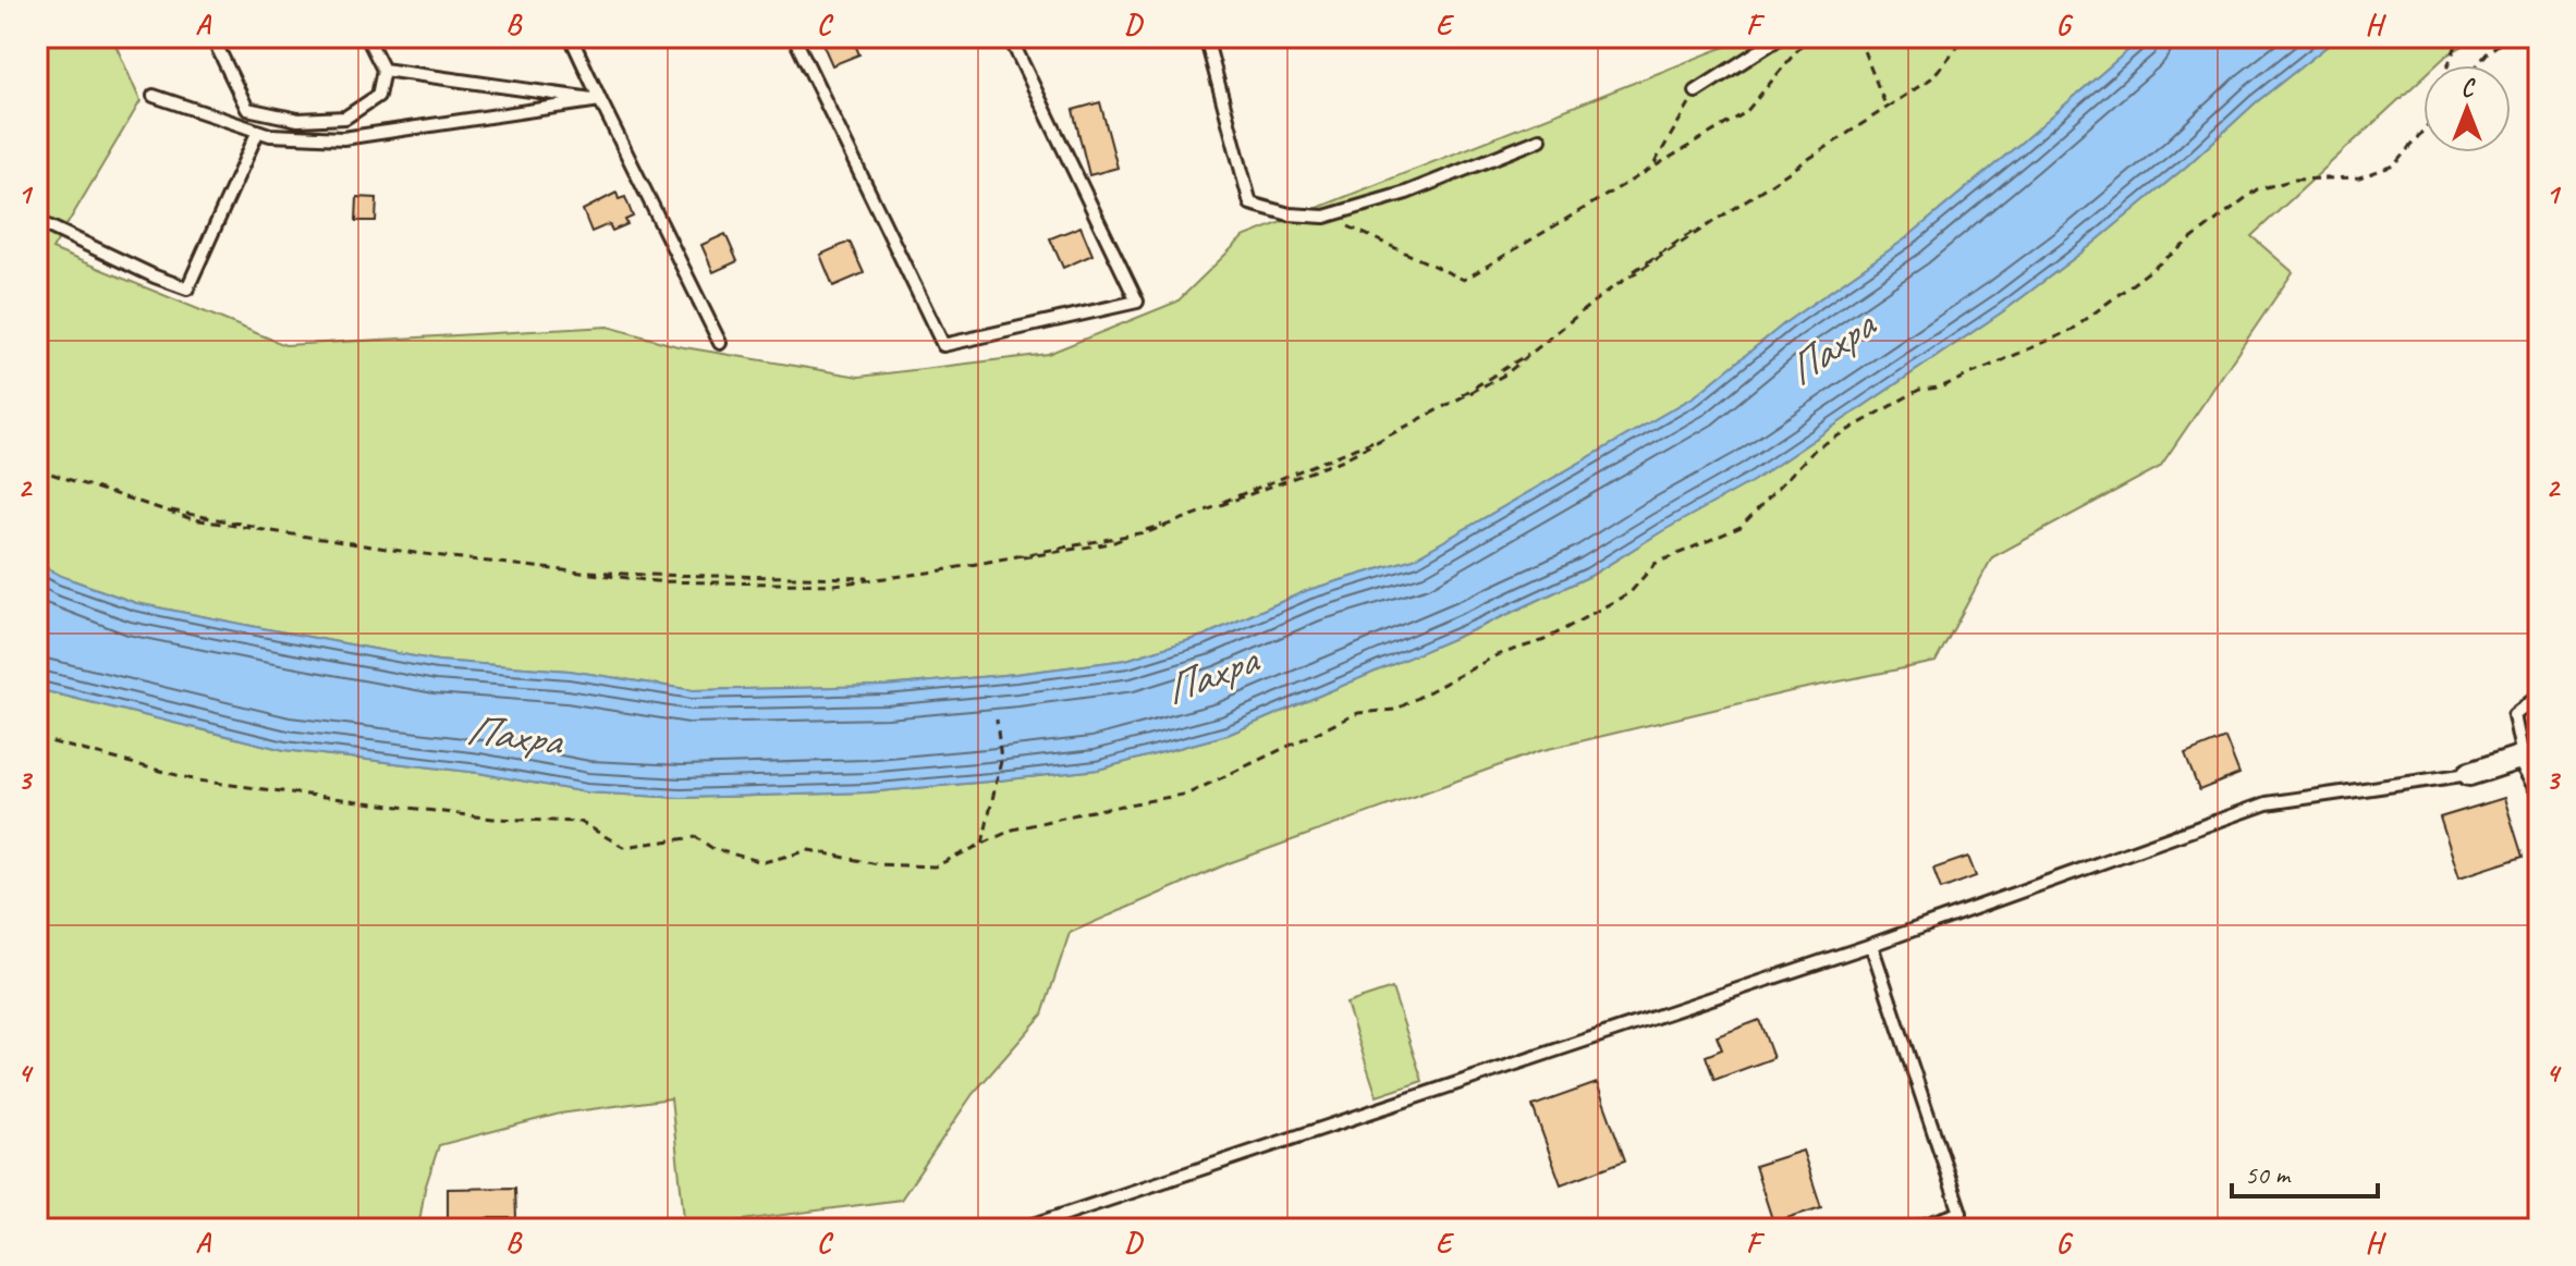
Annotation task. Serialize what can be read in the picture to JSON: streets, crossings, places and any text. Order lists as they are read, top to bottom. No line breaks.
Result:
{"water":["Пахра"],"scale_bar":"50 m","north":"top","grid":{"columns":["A","B","C","D","E","F","G","H"],"rows":["1","2","3","4"]}}
